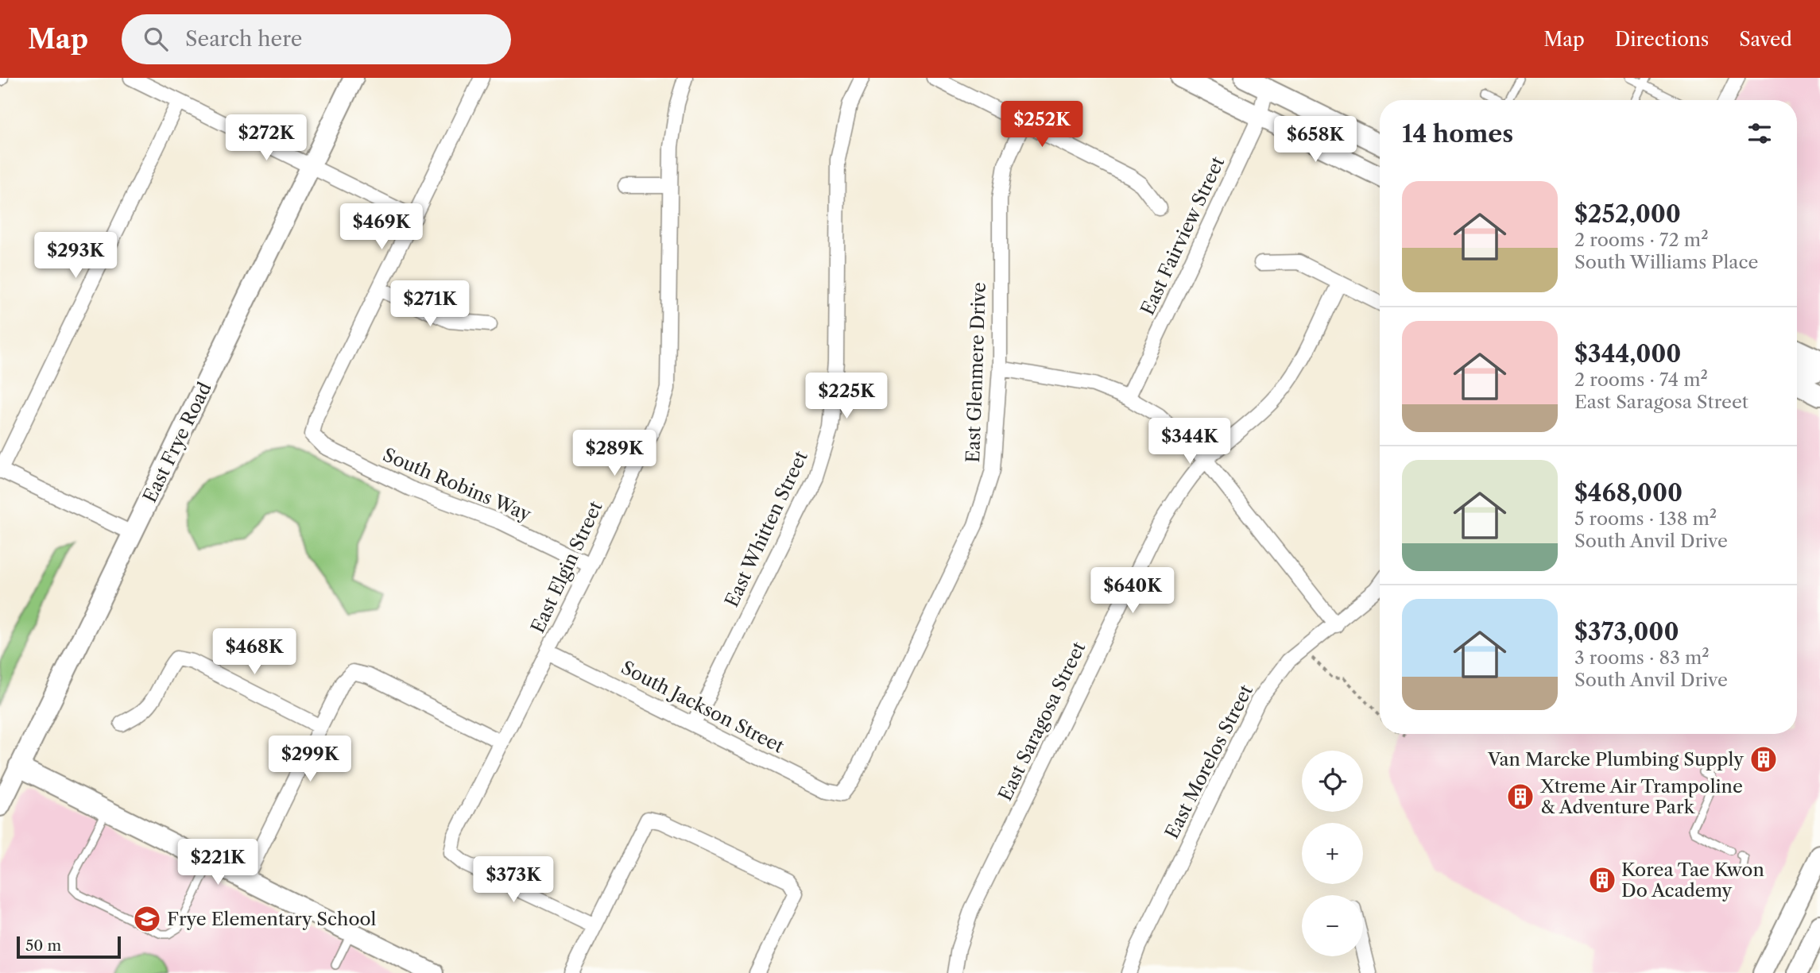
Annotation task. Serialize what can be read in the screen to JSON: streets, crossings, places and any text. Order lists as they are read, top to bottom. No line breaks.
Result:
{"streets":{"street":["East Fairview Street","East Glenmere Drive","East Frye Road","South Robins Way","East Whitten Street","East Elgin Street","South Jackson Street","East Saragosa Street","East Morelos Street"]},"crossings":[["East Glenmere Drive","South Jackson Street"],["South Robins Way","East Elgin Street"],["East Whitten Street","South Jackson Street"],["East Elgin Street","South Jackson Street"]],"places":{"building":["Van Marcke Plumbing Supply","Xtreme Air Trampoline & Adventure Park","Korea Tae Kwon Do Academy"],"school or university":["Frye Elementary School"]},"scale_bar":"50 m","page":{"header":"Map","search":"Search here","nav":["Map","Directions","Saved"],"heading":"14 homes","price":["$252K","$272K","$658K","$469K","$293K","$271K","$225K","$344K","$289K","$640K","$468K","$299K","$221K","$373K"],"list":[{"name":"$252,000","note":"2 rooms · 72 m² · South Williams Place"},{"name":"$344,000","note":"2 rooms · 74 m² · East Saragosa Street"},{"name":"$468,000","note":"5 rooms · 138 m² · South Anvil Drive"},{"name":"$373,000","note":"3 rooms · 83 m² · South Anvil Drive"}],"map_buttons":["+","−"],"scale":"50 m"}}
